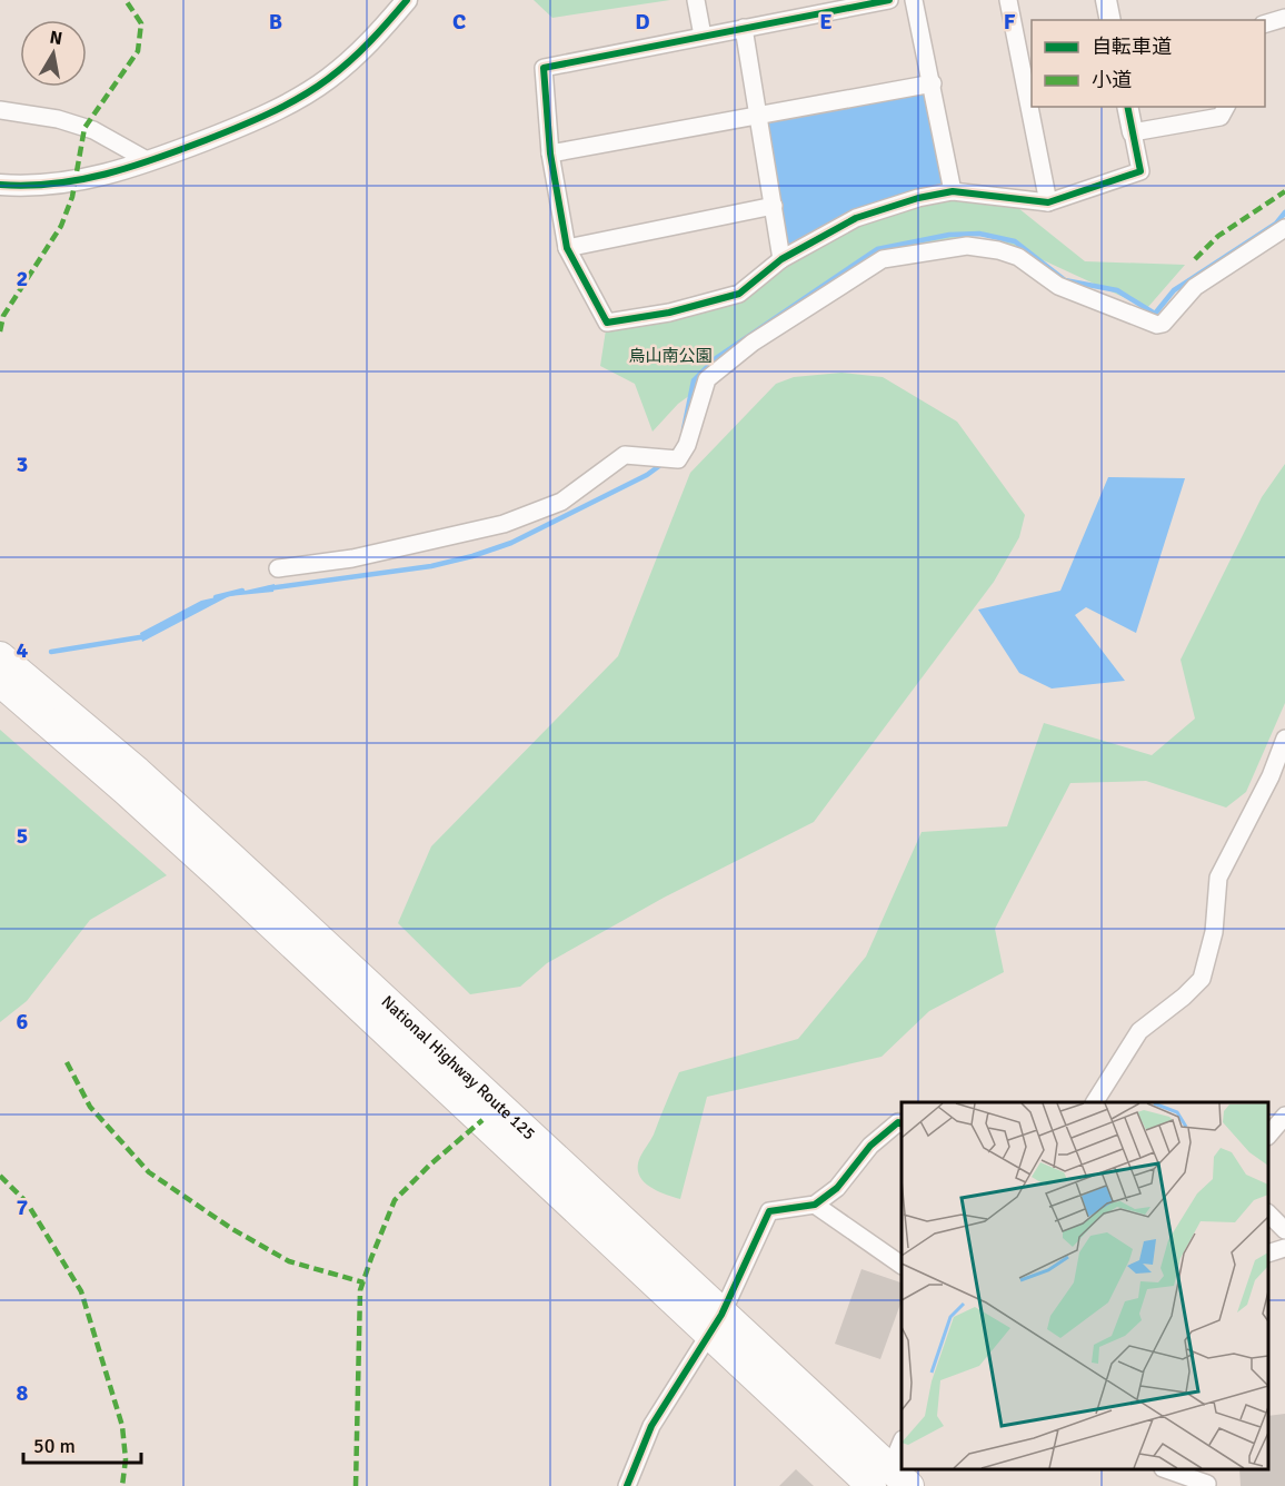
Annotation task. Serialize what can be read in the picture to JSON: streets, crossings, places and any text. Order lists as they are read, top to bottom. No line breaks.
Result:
{"streets":{"highway":["National Highway Route 125"]},"parks":["烏山南公園"],"legend":["自転車道","小道"],"scale_bar":"50 m","north":"top","grid":{"columns":["B","C","D","E","F"],"rows":["2","3","4","5","6","7","8"]}}
